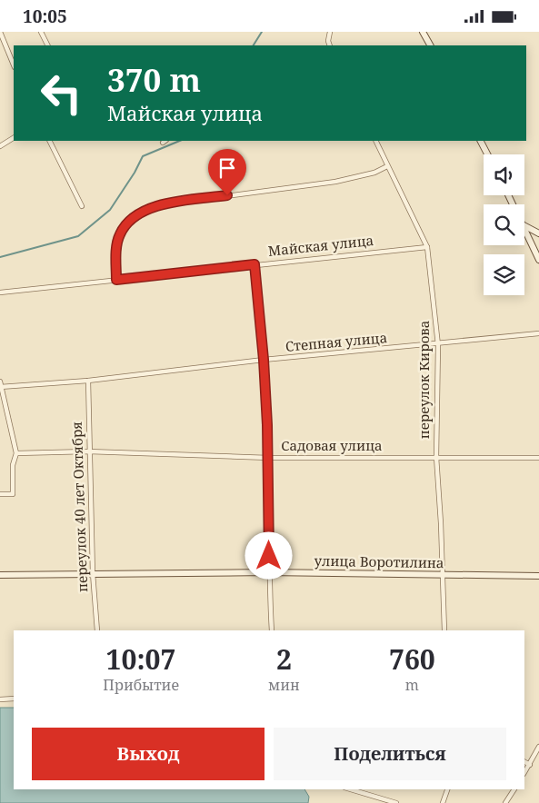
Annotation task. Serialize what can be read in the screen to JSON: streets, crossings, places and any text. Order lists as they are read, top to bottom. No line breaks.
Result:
{"streets":{"street":["Майская улица","Степная улица","переулок Кирова","Садовая улица","переулок 40 лет Октября","улица Воротилина"]},"crossings":[["Майская улица","переулок Кирова"],["Степная улица","переулок Кирова"],["Степная улица","переулок 40 лет Октября"],["переулок Кирова","Садовая улица"],["переулок Кирова","улица Воротилина"],["Садовая улица","переулок 40 лет Октября"],["переулок 40 лет Октября","улица Воротилина"]],"page":{"status":"10:05","turn":["370 m","Майская улица"],"eta":["10:07","Прибытие","2","мин","760","m"],"buttons":["Выход","Поделиться"]}}
